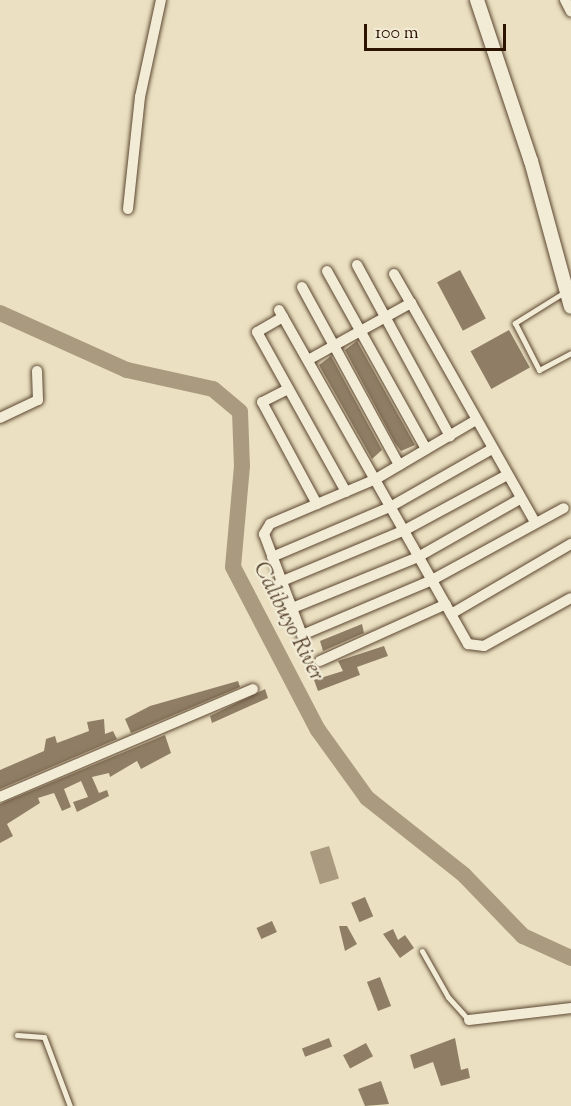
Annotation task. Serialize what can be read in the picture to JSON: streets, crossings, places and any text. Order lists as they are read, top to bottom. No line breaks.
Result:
{"water":["Calibuyo River"],"scale_bar":"100 m"}
